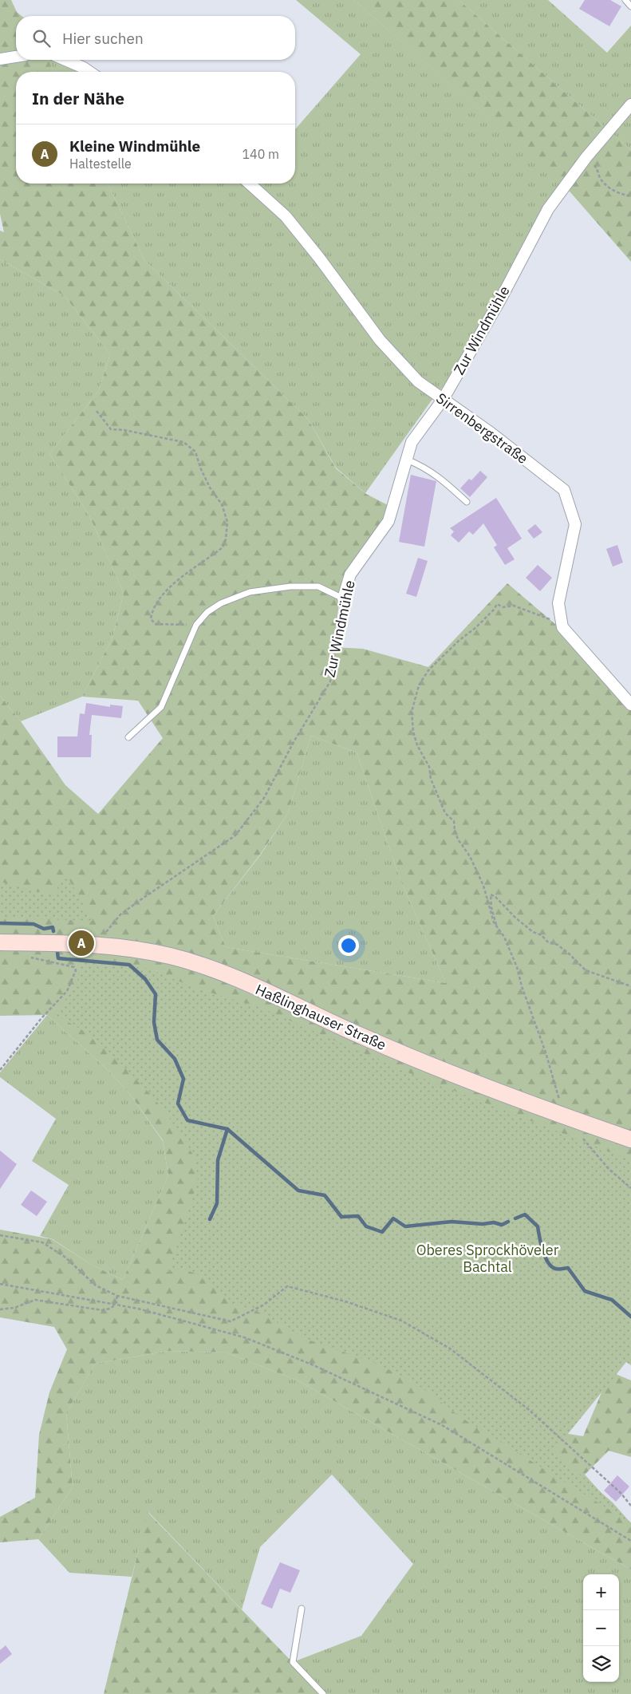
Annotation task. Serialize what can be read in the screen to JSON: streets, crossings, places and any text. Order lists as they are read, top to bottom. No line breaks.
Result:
{"streets":{"main road":["Haßlinghauser Straße"],"street":["Zur Windmühle","Sirrenbergstraße"]},"crossings":[["Zur Windmühle","Sirrenbergstraße"],["Zur Windmühle","Haßlinghauser Straße"]],"parks":["Oberes Sprockhöveler Bachtal"],"page":{"search":"Hier suchen","heading":"In der Nähe","list":[{"mark":"A","name":"Kleine Windmühle","note":"Haltestelle","value":"140 m"}],"pins":"A","map_buttons":["+","−"]}}
